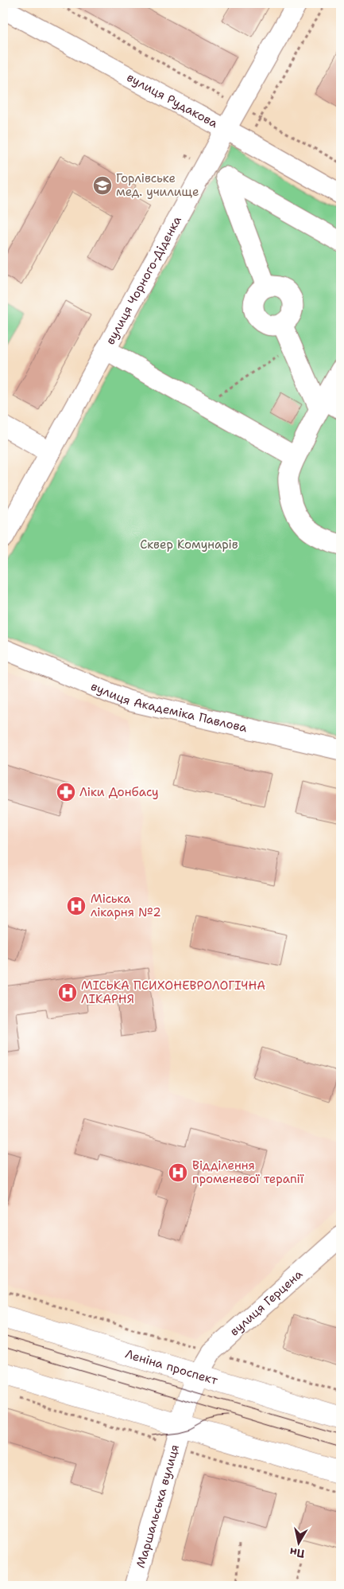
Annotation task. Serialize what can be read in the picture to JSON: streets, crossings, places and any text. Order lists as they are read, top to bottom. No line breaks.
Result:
{"streets":{"main road":["Леніна проспект"],"street":["вулиця Рудакова","вулиця Чорного-Діденка","вулиця Академіка Павлова","вулиця Герцена","Маршальська вулиця"]},"crossings":[["вулиця Рудакова","вулиця Чорного-Діденка"],["вулиця Герцена","Леніна проспект"]],"parks":["Сквер Комунарів"],"places":{"school or university":["Горлівське мед. училище"],"pharmacy":["Ліки Донбасу"],"hospital":["Міська лікарня №2","МІСЬКА ПСИХОНЕВРОЛОГІЧНА ЛІКАРНЯ","Відділення променевої терапії"]},"north":"bottom"}
